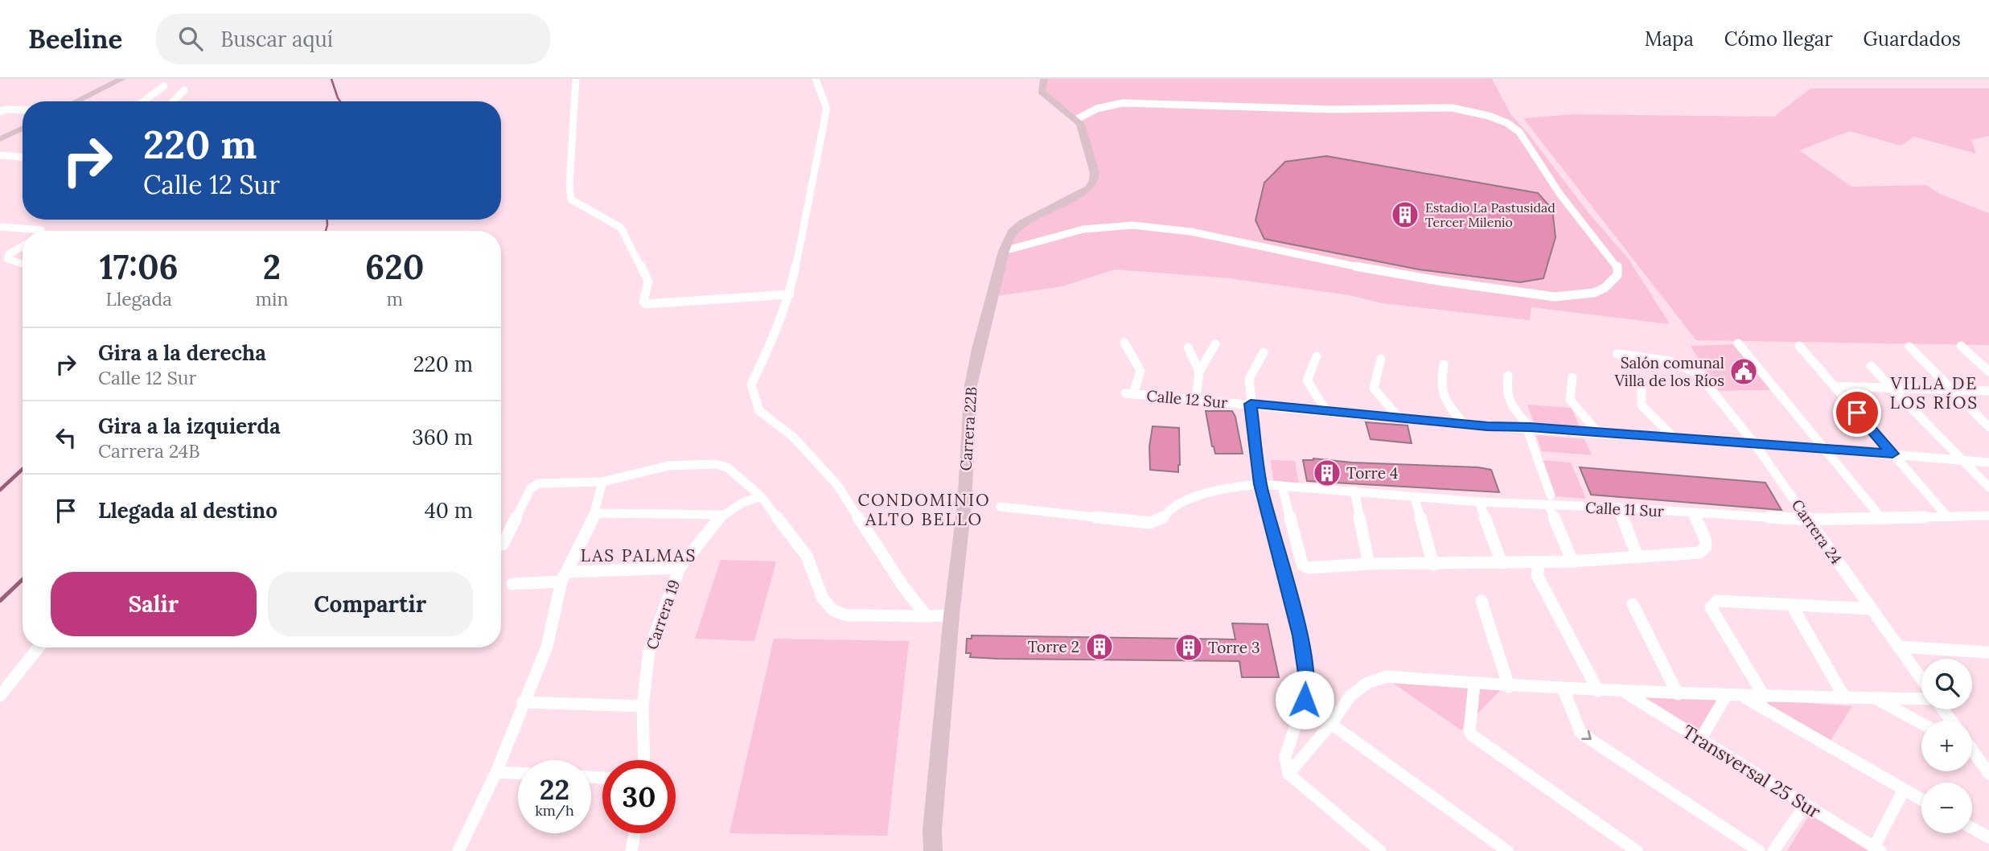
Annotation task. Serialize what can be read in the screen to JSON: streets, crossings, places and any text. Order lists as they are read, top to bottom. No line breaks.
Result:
{"streets":{"street":["Calle 12 Sur","Carrera 22B","Calle 11 Sur","Carrera 24","Carrera 19","Transversal 25 Sur"]},"crossings":[["Calle 12 Sur","Carrera 24"],["Calle 11 Sur","Carrera 24"]],"districts":["VILLA DE LOS RÍOS","CONDOMINIO ALTO BELLO","LAS PALMAS"],"places":{"building":["Estadio La Pastusidad Tercer Milenio","Torre 4","Torre 2","Torre 3"],"public building":["Salón comunal Villa de los Ríos"]},"page":{"header":"Beeline","search":"Buscar aquí","nav":["Mapa","Cómo llegar","Guardados"],"turn":["220 m","Calle 12 Sur"],"eta":["17:06","Llegada","2","min","620","m"],"list":[{"name":"Gira a la derecha","note":"Calle 12 Sur","value":"220 m"},{"name":"Gira a la izquierda","note":"Carrera 24B","value":"360 m"},{"name":"Llegada al destino","value":"40 m"}],"buttons":["Salir","Compartir"],"map_buttons":["+","−"],"speed":"22 km/h","limit":"30"}}
